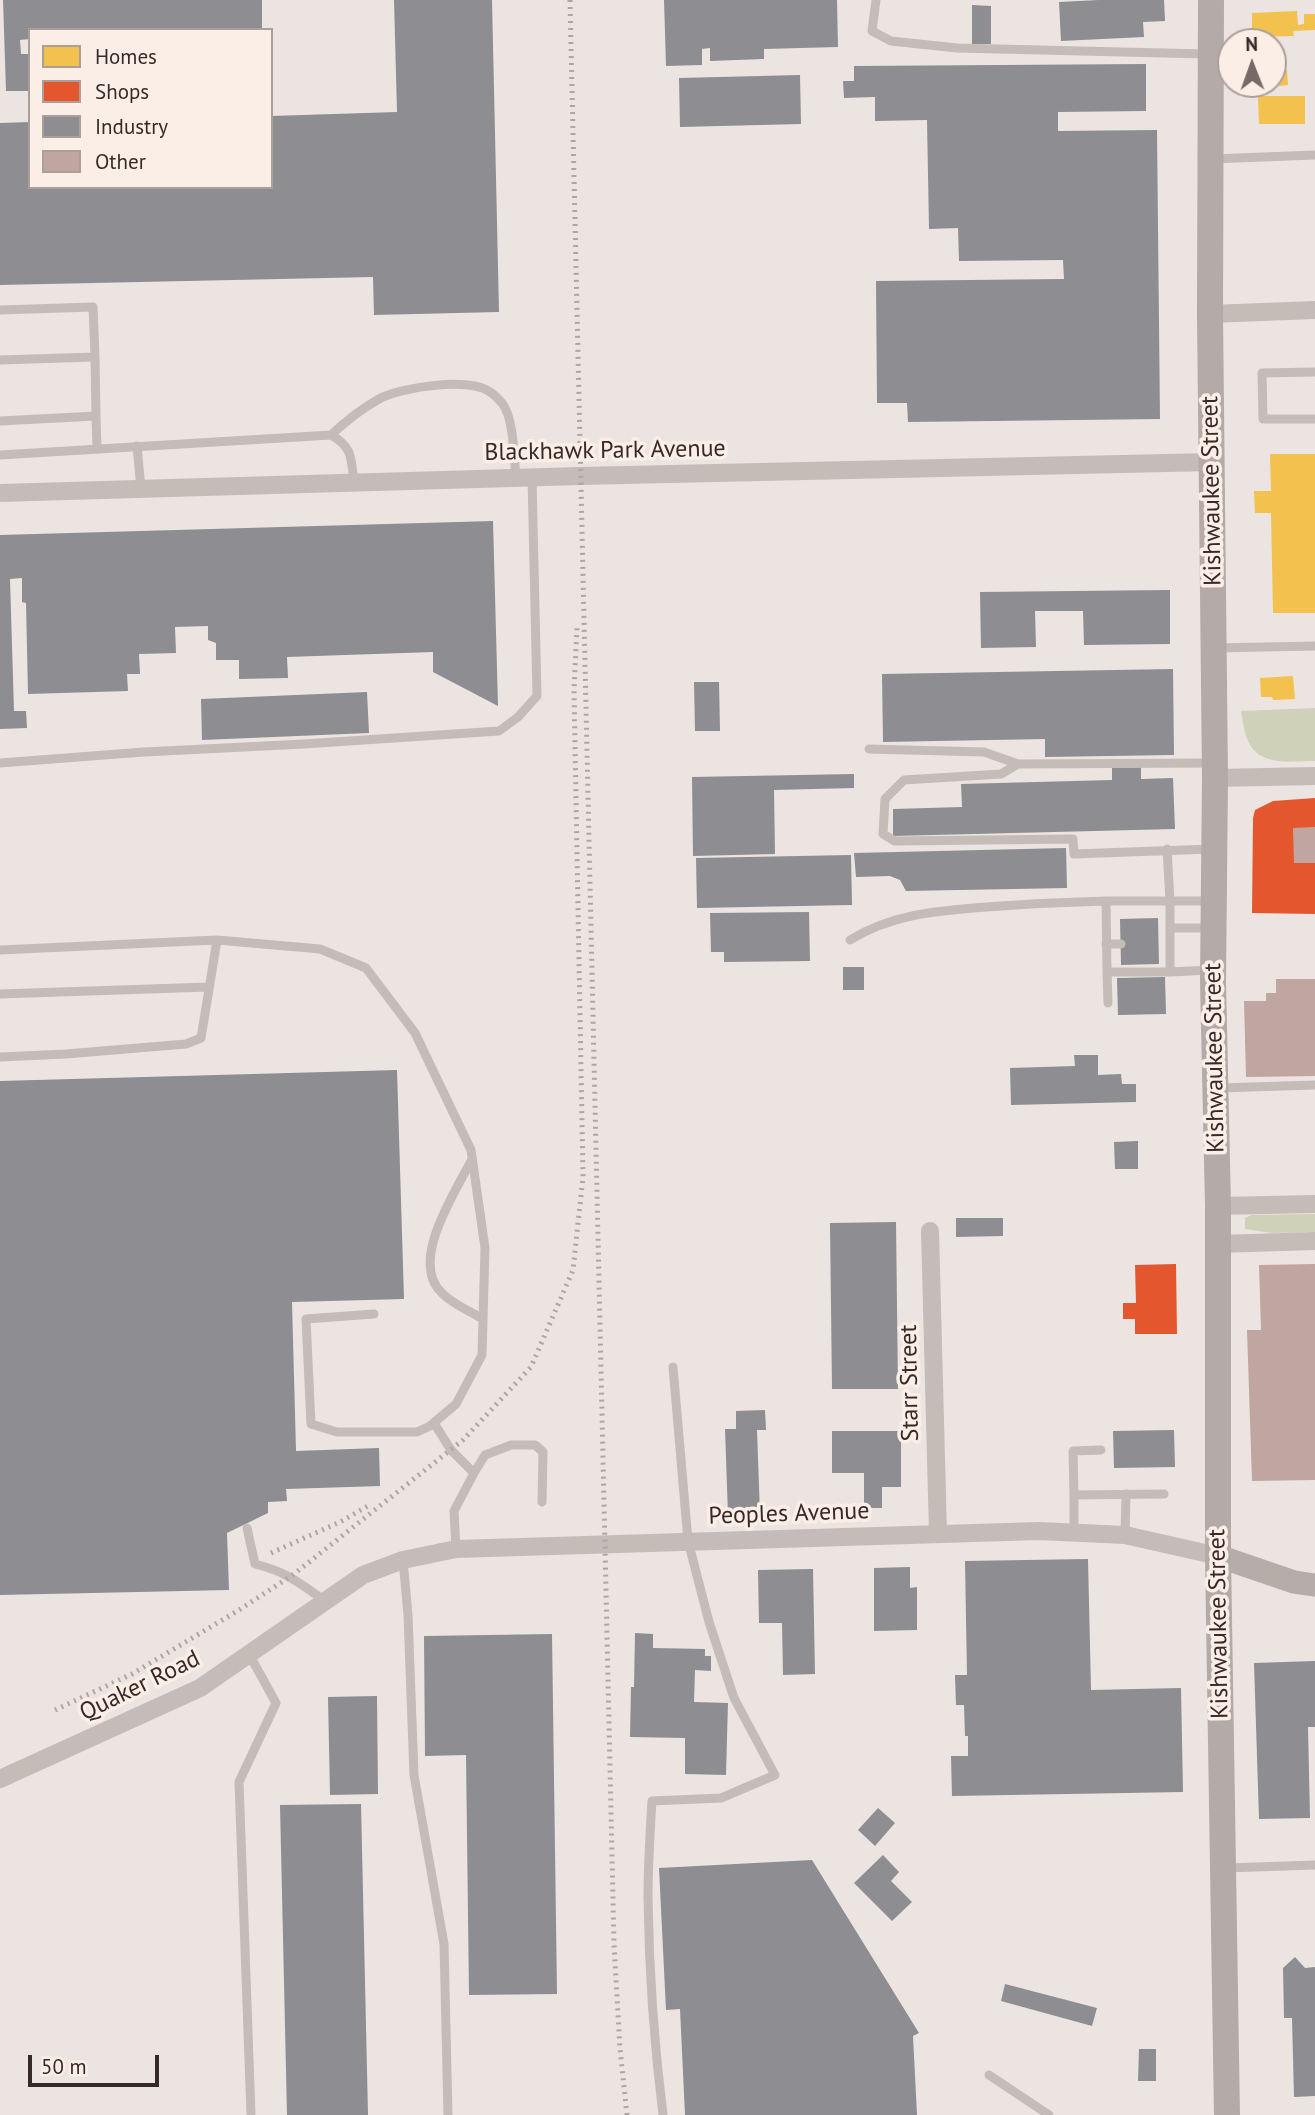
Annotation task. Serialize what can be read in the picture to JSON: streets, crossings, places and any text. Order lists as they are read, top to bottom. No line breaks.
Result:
{"streets":{"main road":["Kishwaukee Street"],"street":["Blackhawk Park Avenue","Starr Street","Peoples Avenue","Quaker Road"]},"crossings":[["Blackhawk Park Avenue","Kishwaukee Street"],["Kishwaukee Street","Peoples Avenue"],["Starr Street","Peoples Avenue"],["Peoples Avenue","Quaker Road"]],"legend":["Homes","Shops","Industry","Other"],"scale_bar":"50 m","north":"top"}
